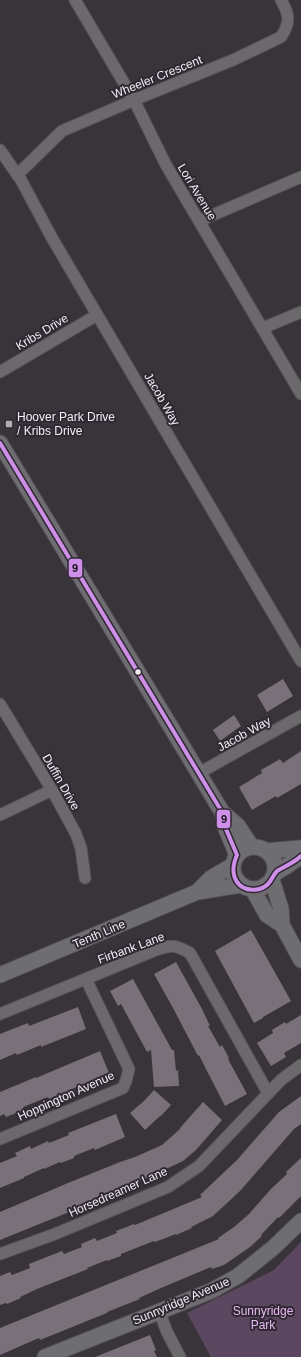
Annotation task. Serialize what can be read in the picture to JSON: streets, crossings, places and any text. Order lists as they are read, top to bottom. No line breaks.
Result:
{"streets":{"street":["Wheeler Crescent","Lori Avenue","Kribs Drive","Jacob Way","Duffin Drive","Tenth Line","Firbank Lane","Hoppington Avenue","Horsedreamer Lane","Sunnyridge Avenue"]},"crossings":[["Wheeler Crescent","Lori Avenue"],["Wheeler Crescent","Jacob Way"],["Kribs Drive","Jacob Way"],["Firbank Lane","Hoppington Avenue"],["Firbank Lane","Horsedreamer Lane"]],"parks":["Sunnyridge Park"],"places":{"transit":["Hoover Park Drive / Kribs Drive"]},"lines":["transit line 9"]}
